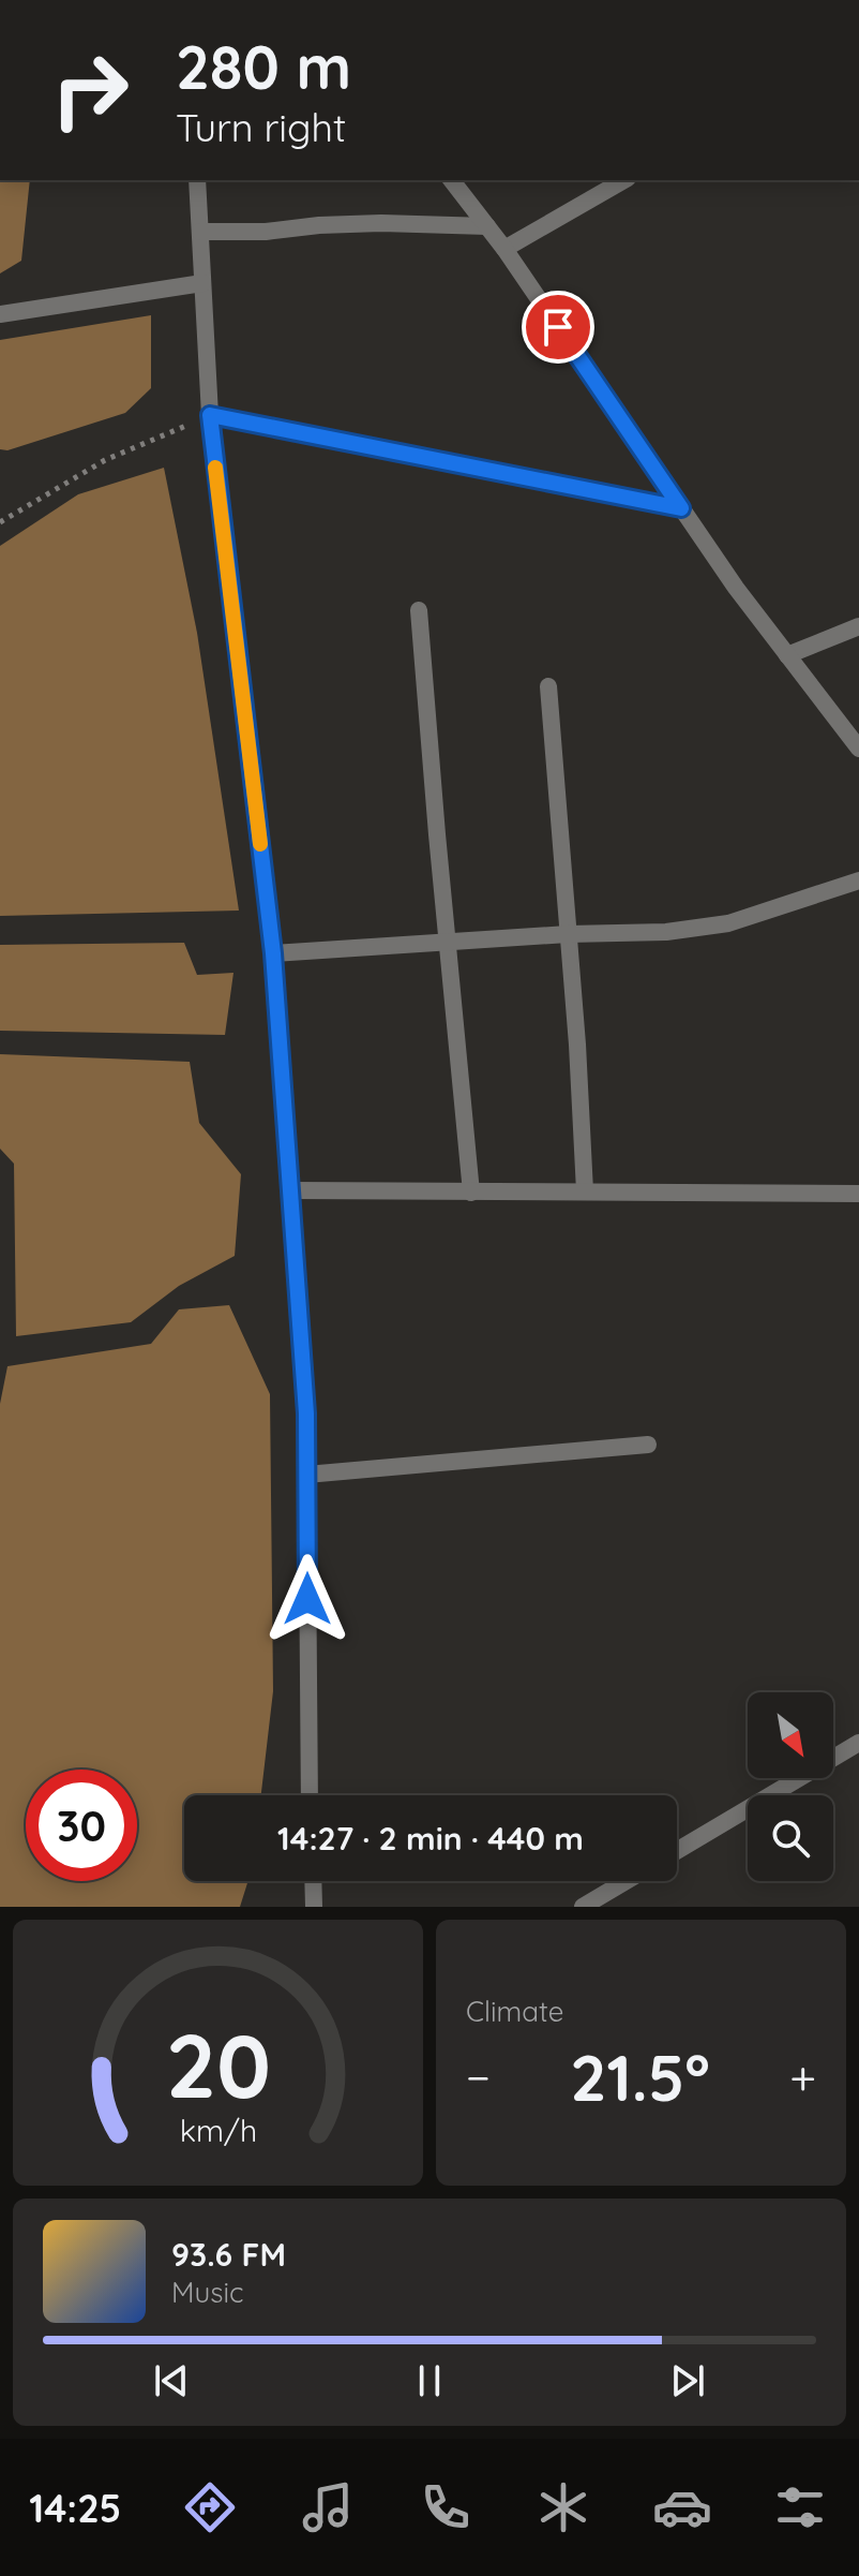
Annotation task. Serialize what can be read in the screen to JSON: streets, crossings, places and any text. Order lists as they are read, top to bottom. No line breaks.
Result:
{"north":"bottom right","page":{"turn":["280 m","Turn right"],"limit":"30","trip":"14:27 · 2 min · 440 m","tile":"Climate","heat":["−","21.5°","+"],"song":["93.6 FM","Music"],"tabs":"14:25","gauge":["20","km/h"]}}
